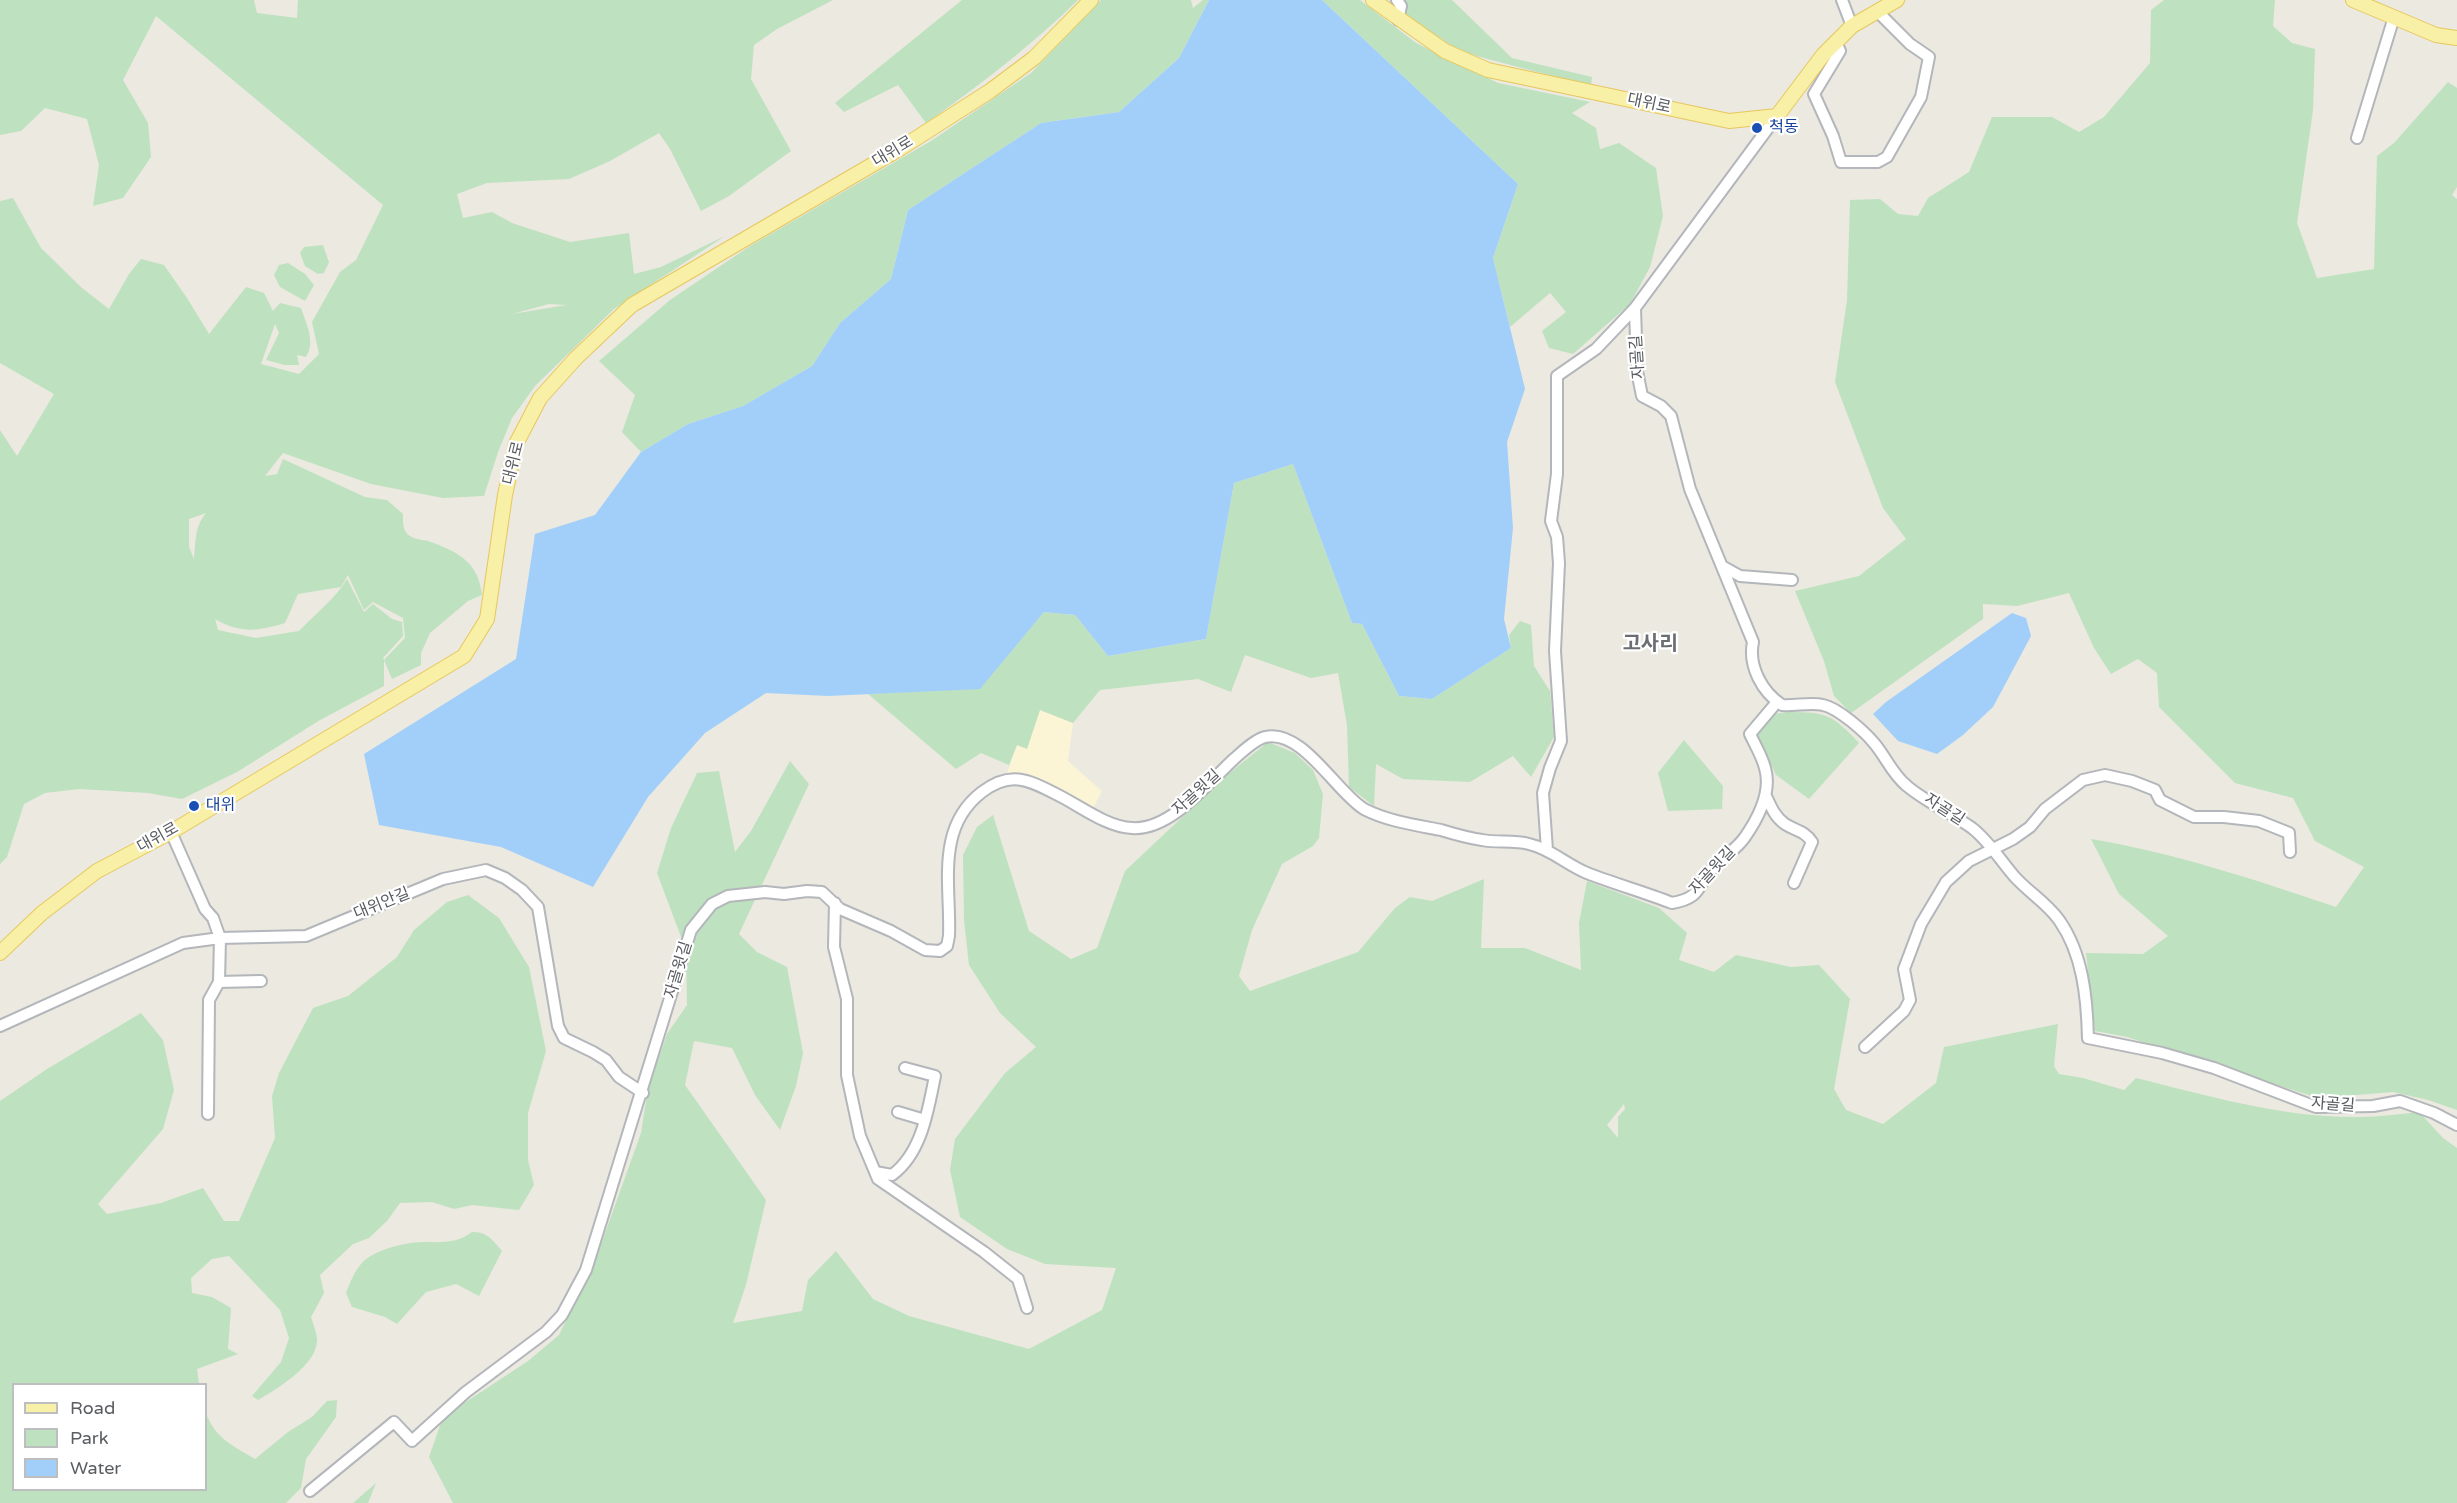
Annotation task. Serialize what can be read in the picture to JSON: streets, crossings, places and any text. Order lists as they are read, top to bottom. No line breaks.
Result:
{"streets":{"main road":["대위로"],"street":["자골길","자골윗길","대위안길"]},"crossings":[["자골길","자골윗길"],["자골윗길","대위안길"]],"districts":["고사리"],"places":["척동","대위"],"legend":["Road","Park","Water"]}
